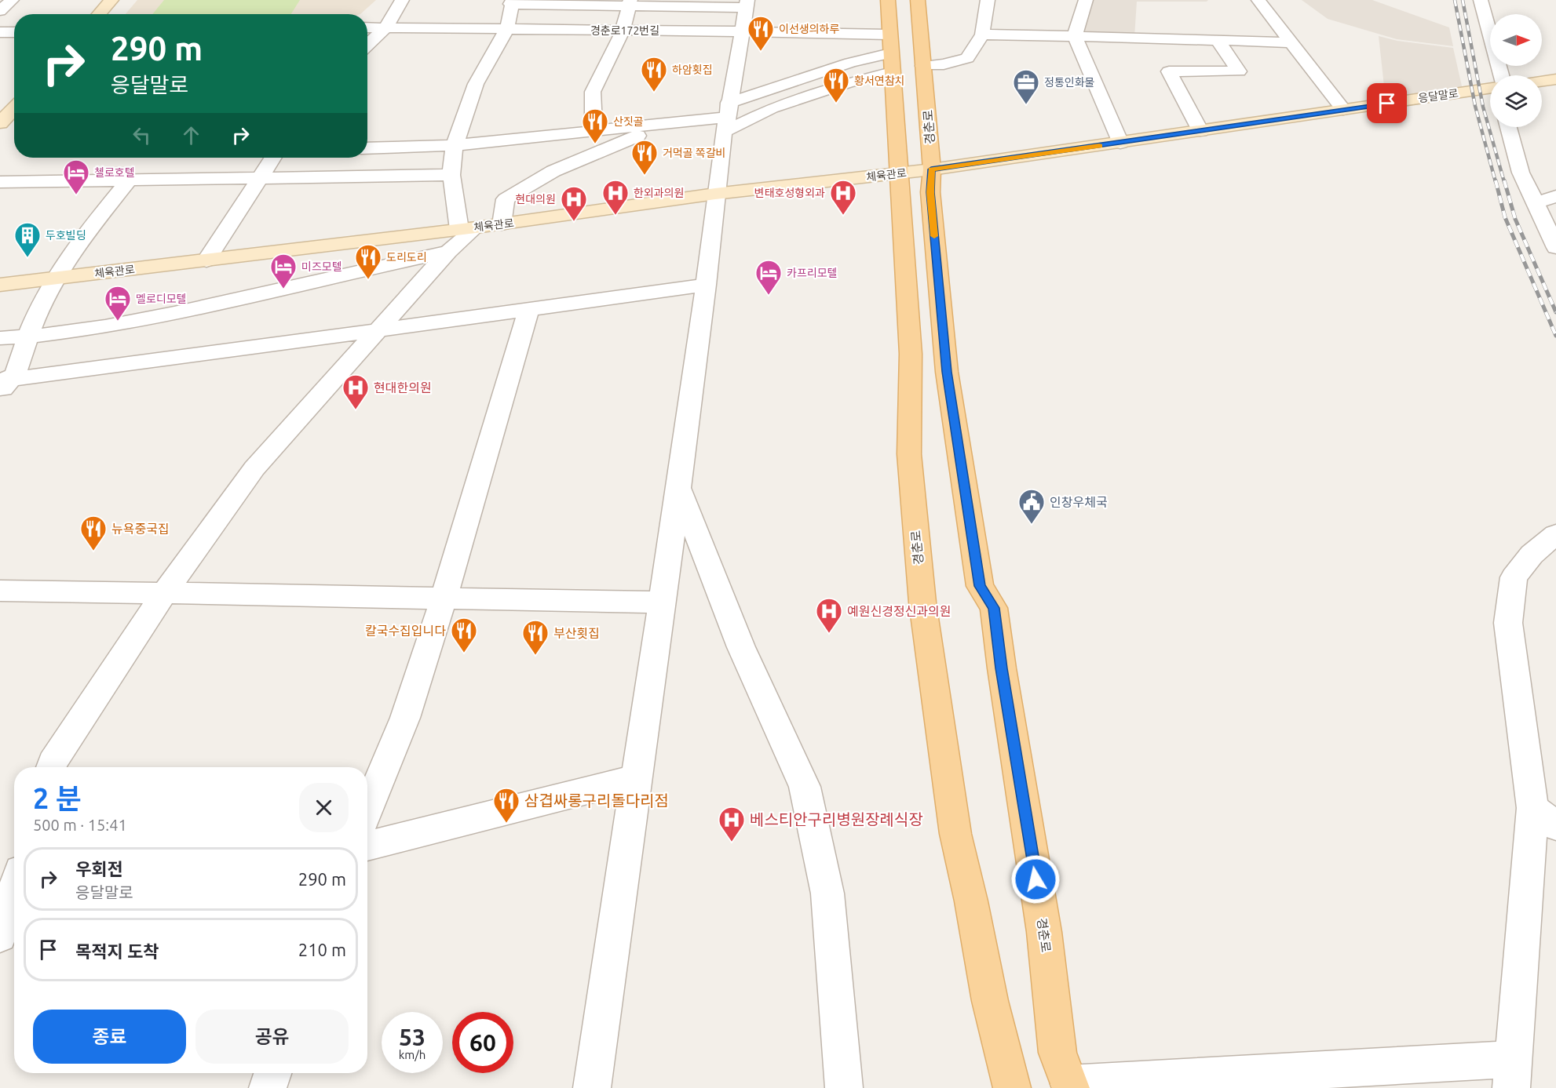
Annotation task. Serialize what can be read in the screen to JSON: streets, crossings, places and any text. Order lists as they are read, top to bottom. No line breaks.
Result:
{"streets":{"main road":["경춘로"],"street":["경춘로172번길","응달말로","체육관로"]},"crossings":[["경춘로172번길","경춘로"],["응달말로","경춘로"],["응달말로","체육관로"],["경춘로","체육관로"]],"places":{"restaurant":["이선생의하루","하암횟집","황서연참치","산짓골","거먹골 쪽갈비","도리도리","뉴욕중국집","칼국수집입니다","부산횟집","삼겹싸롱구리돌다리점"],"office":["정통인화물"],"hotel":["첼로호텔","미즈모텔","카프리모텔","멜로디모텔"],"hospital":["한외과의원","변태호성형외과","현대의원","현대한의원","예원신경정신과의원","베스티안구리병원장례식장"],"building":["두호빌딩"],"public building":["인창우체국"]},"north":"right","page":{"turn":["290 m","응달말로"],"heading":["2 분","500 m · 15:41"],"list":[{"name":"우회전","note":"응달말로","value":"290 m"},{"name":"목적지 도착","value":"210 m"}],"buttons":["종료","공유"],"speed":"53 km/h","limit":"60"}}
